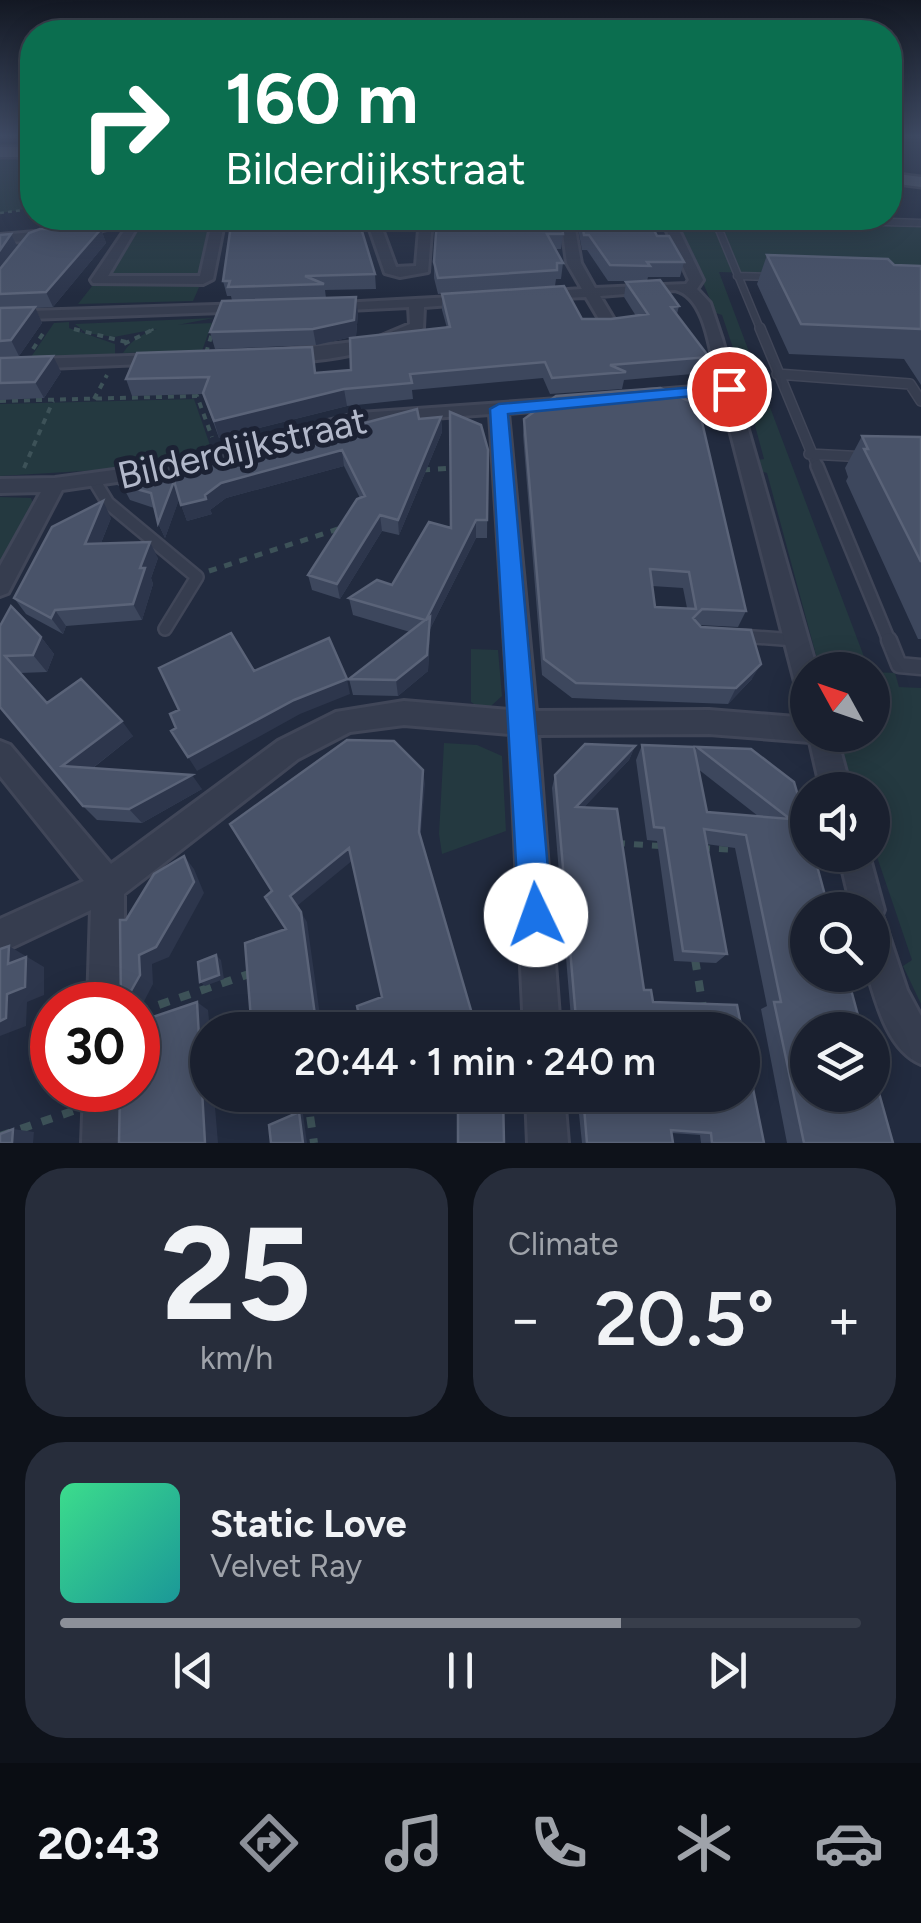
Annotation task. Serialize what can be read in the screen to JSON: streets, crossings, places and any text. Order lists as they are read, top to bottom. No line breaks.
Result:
{"streets":{"street":["Bilderdijkstraat"]},"north":"top left","page":{"turn":["160 m","Bilderdijkstraat"],"limit":"30","trip":"20:44 · 1 min · 240 m","tile":[["25","km/h"],"Climate"],"heat":["−","20.5°","+"],"song":["Static Love","Velvet Ray"],"tabs":"20:43"}}
